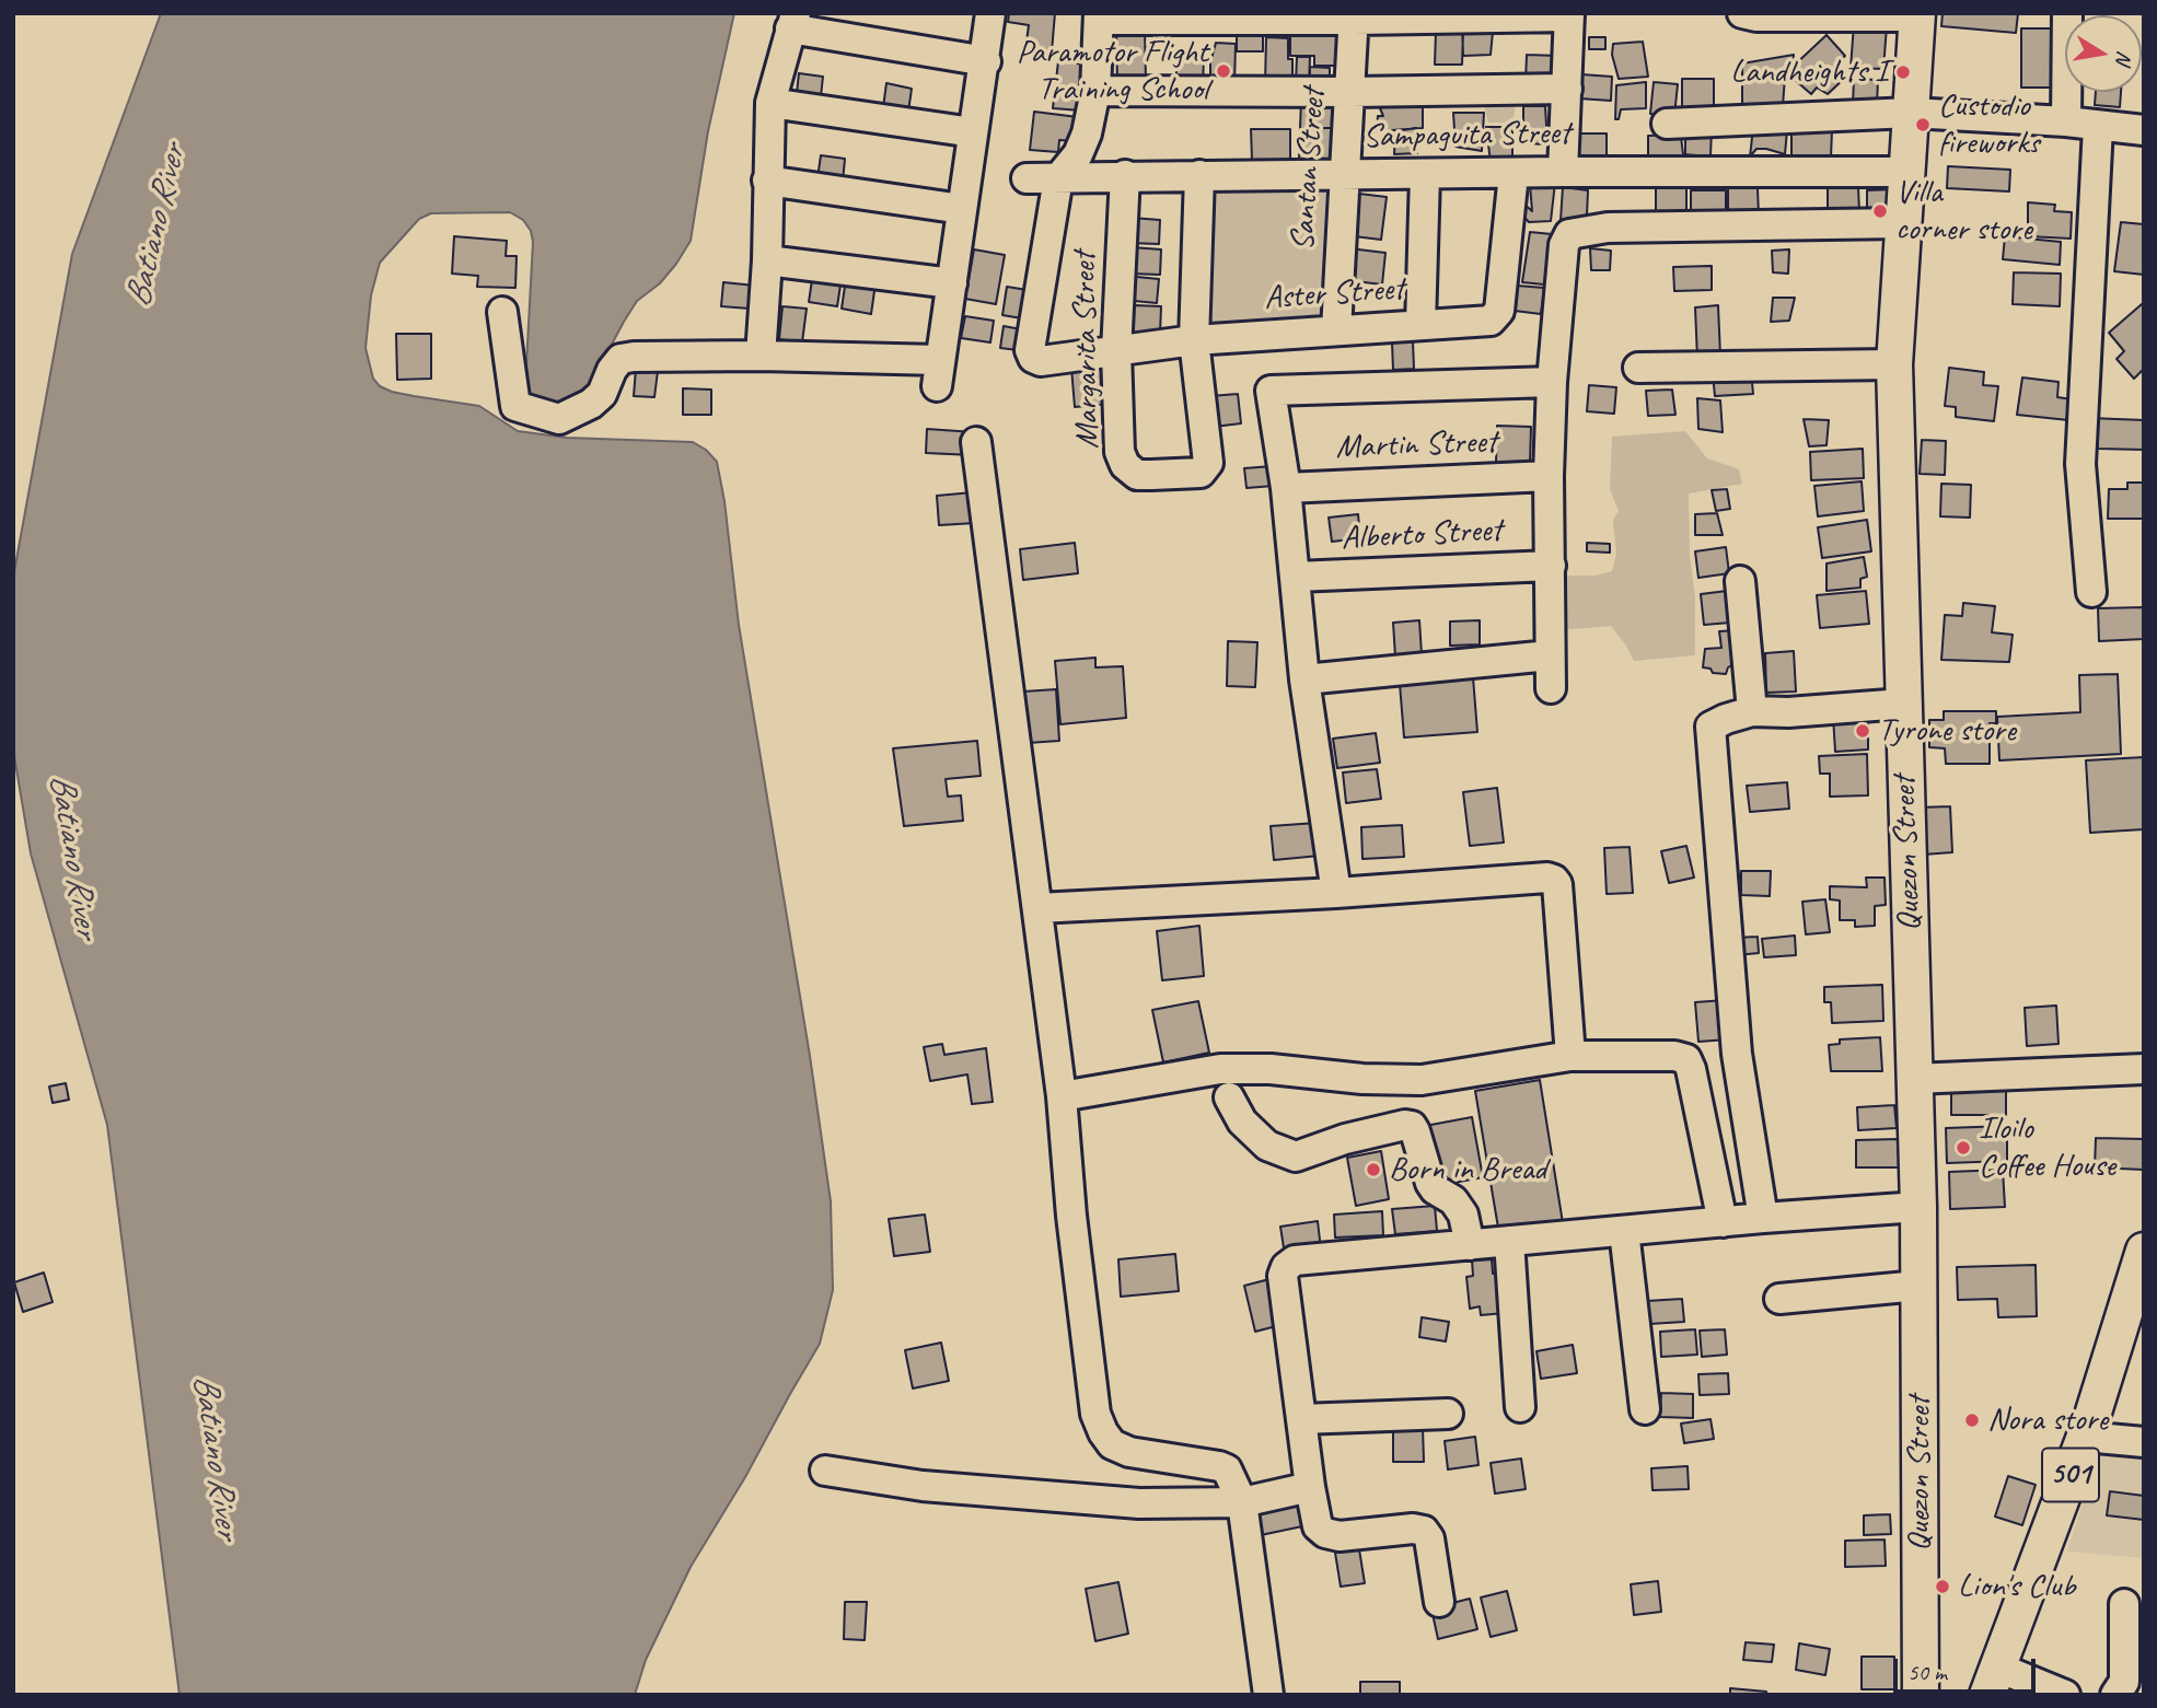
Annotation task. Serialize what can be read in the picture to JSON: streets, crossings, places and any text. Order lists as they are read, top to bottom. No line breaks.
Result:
{"streets":{"main road":["Quezon Street","501"],"street":["Sampaguita Street","Santan Street","Aster Street","Margarita Street","Martin Street","Alberto Street"]},"crossings":[["Sampaguita Street","Santan Street"],["Sampaguita Street","Aster Street"],["Sampaguita Street","Margarita Street"],["Sampaguita Street","Quezon Street"],["Santan Street","Aster Street"],["Aster Street","Margarita Street"]],"water":["Batiano River"],"places":["Paramotor Flight Training School","Landheights I","Custodio fireworks","Villa corner store","Tyrone store","Iloilo Coffee House","Born in Bread","Nora store","Lion's Club"],"scale_bar":"50 m","north":"right"}
